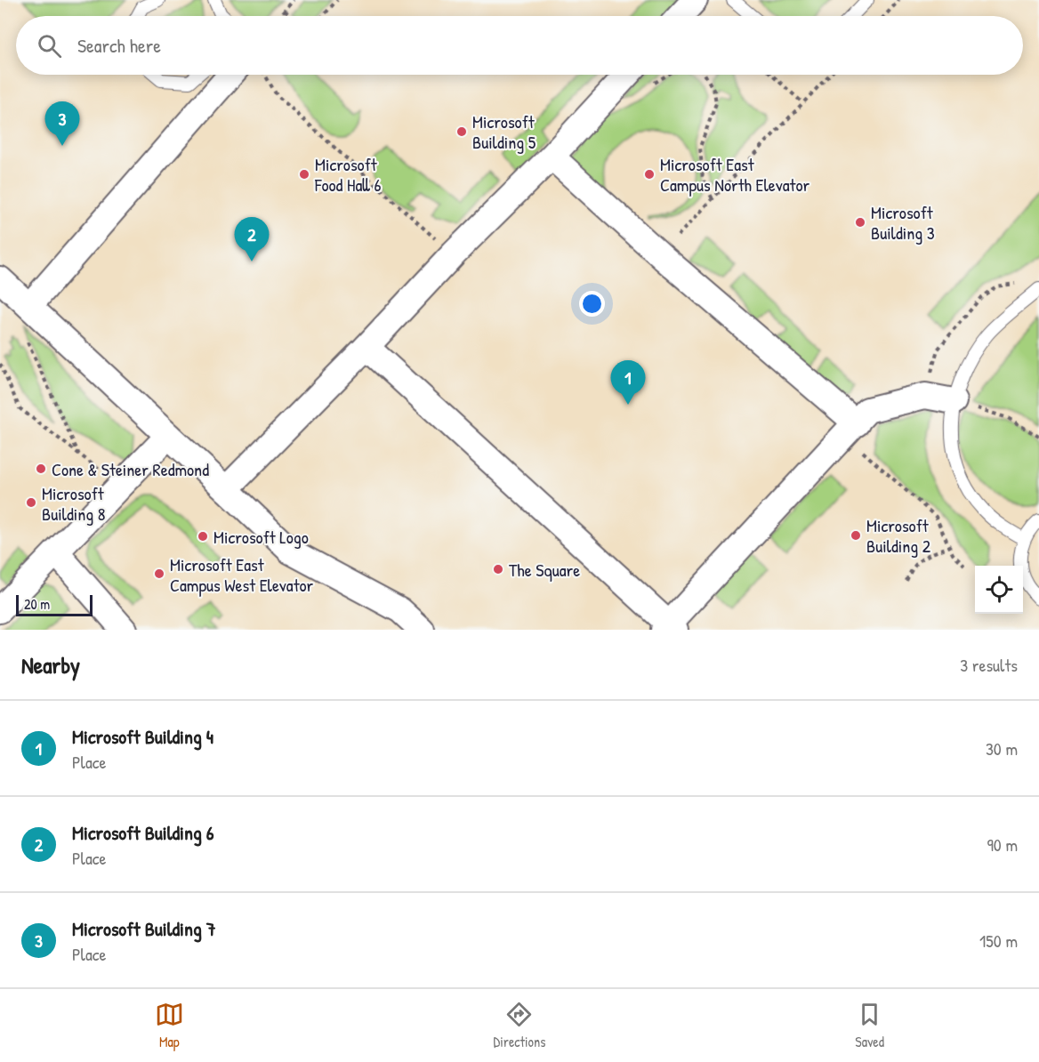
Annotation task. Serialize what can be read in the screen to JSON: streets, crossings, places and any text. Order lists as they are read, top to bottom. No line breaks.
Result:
{"places":["Microsoft Building 5","Microsoft Food Hall 6","Microsoft East Campus North Elevator","Microsoft Building 3","Cone & Steiner Redmond","Microsoft Building 8","Microsoft Building 2","Microsoft Logo","The Square","Microsoft East Campus West Elevator"],"scale_bar":"20 m","page":{"search":"Search here","pins":["3","2","1"],"scale":"20 m","heading":["Nearby","3 results"],"list":[{"mark":"1","name":"Microsoft Building 4","note":"Place","value":"30 m"},{"mark":"2","name":"Microsoft Building 6","note":"Place","value":"90 m"},{"mark":"3","name":"Microsoft Building 7","note":"Place","value":"150 m"}],"nav":["Map","Directions","Saved"]}}
